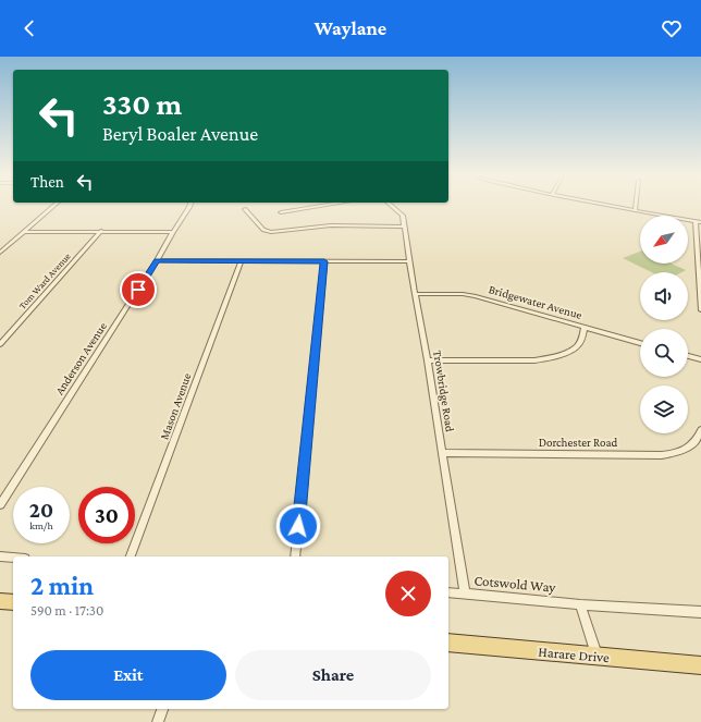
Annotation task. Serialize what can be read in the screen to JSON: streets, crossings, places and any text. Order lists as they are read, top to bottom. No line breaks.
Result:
{"streets":{"main road":["Harare Drive"],"street":["Tom Ward Avenue","Bridgewater Avenue","Anderson Avenue","Trowbridge Road","Mason Avenue","Dorchester Road","Cotswold Way"]},"crossings":[["Bridgewater Avenue","Trowbridge Road"],["Trowbridge Road","Dorchester Road"],["Trowbridge Road","Cotswold Way"]],"north":"bottom left","page":{"header":"Waylane","turn":["330 m","Beryl Boaler Avenue"],"then":"Then","speed":"20 km/h","limit":"30","heading":["2 min","590 m · 17:30"],"buttons":["Exit","Share"]}}
